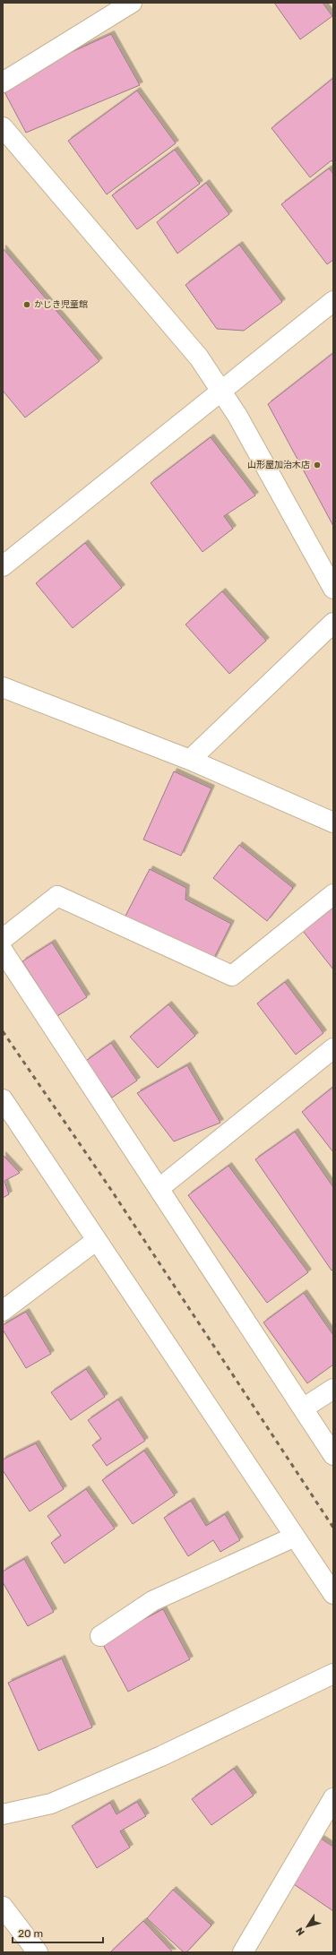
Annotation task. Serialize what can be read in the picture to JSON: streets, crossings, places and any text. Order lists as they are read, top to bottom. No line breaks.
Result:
{"places":["かじき児童館","山形屋加治木店"],"scale_bar":"20 m","north":"bottom left"}
